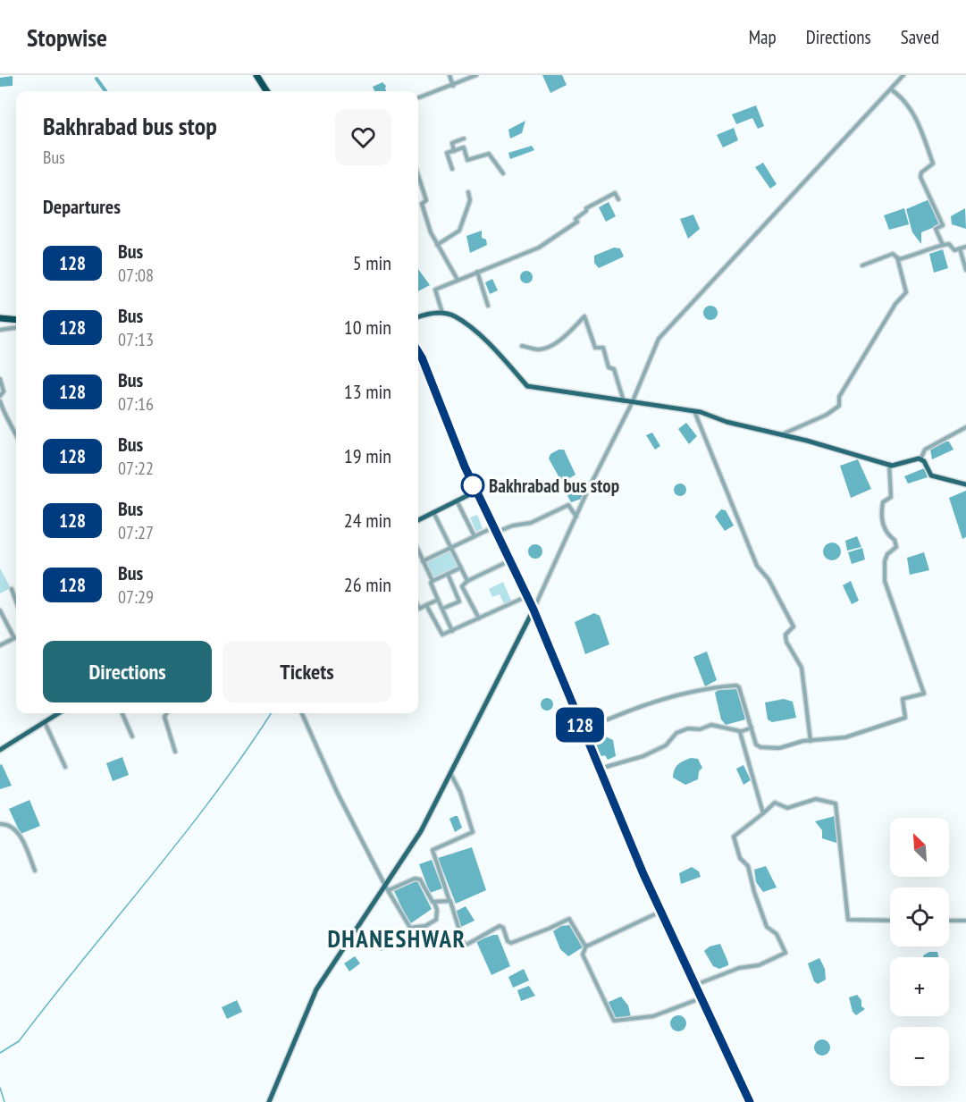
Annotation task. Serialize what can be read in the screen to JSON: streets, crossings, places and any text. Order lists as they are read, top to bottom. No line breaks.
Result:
{"districts":["DHANESHWAR"],"places":["Bakhrabad bus stop"],"lines":["bus line 128"],"north":"top left","page":{"header":"Stopwise","nav":["Map","Directions","Saved"],"on_map":"128","heading":[["Bakhrabad bus stop","Bus"],"Departures"],"list":[{"mark":"128","name":"Bus","note":"07:08","value":"5 min"},{"mark":"128","name":"Bus","note":"07:13","value":"10 min"},{"mark":"128","name":"Bus","note":"07:16","value":"13 min"},{"mark":"128","name":"Bus","note":"07:22","value":"19 min"},{"mark":"128","name":"Bus","note":"07:27","value":"24 min"},{"mark":"128","name":"Bus","note":"07:29","value":"26 min"}],"buttons":["Directions","Tickets"],"map_buttons":["+","−"]}}
